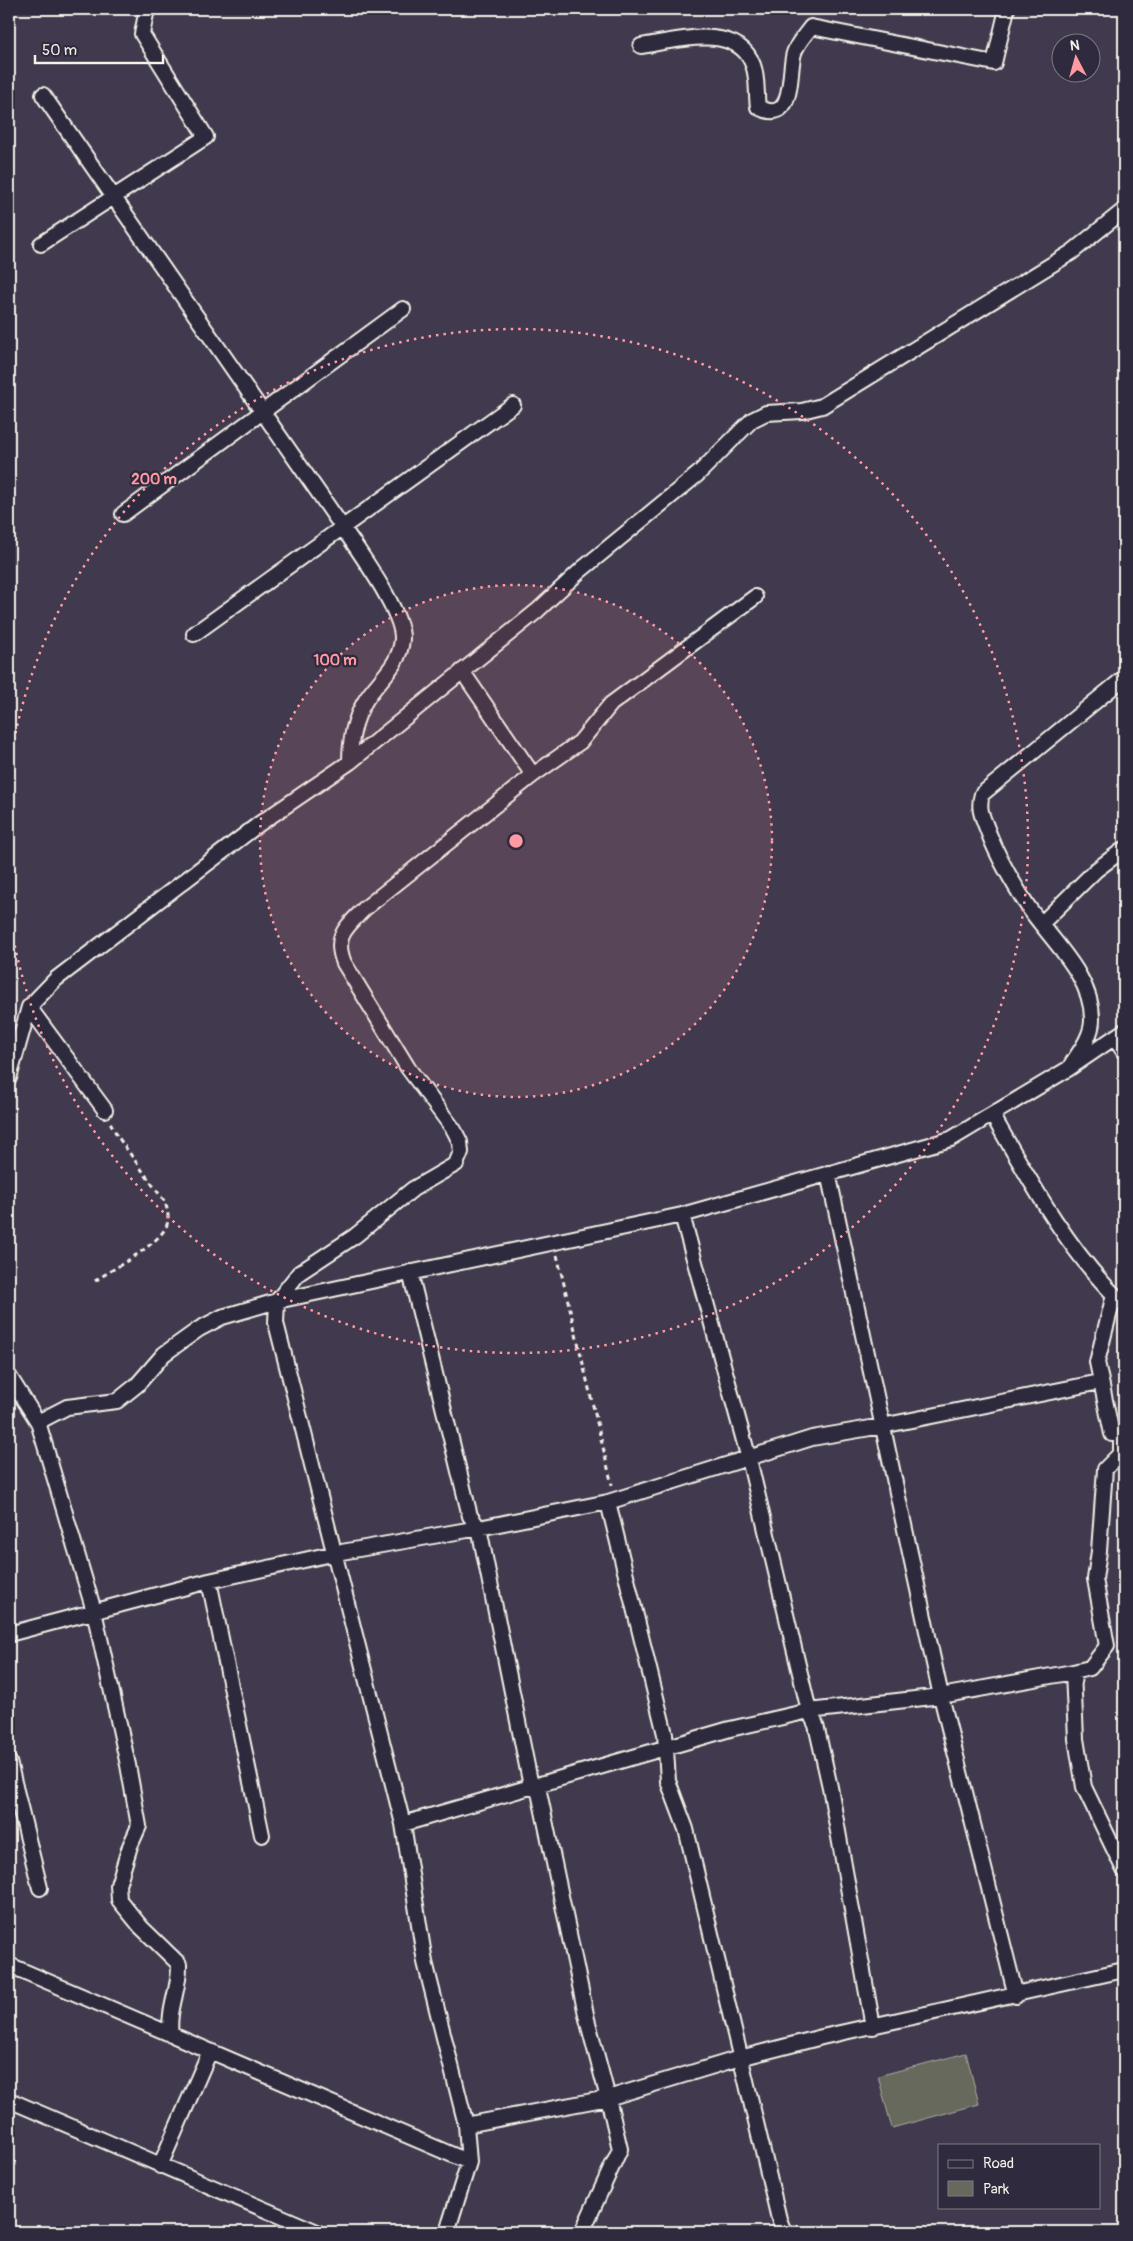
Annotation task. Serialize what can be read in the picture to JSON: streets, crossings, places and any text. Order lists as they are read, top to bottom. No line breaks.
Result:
{"legend":["Road","Park"],"scale_bar":"50 m","north":"top","rings":["200 m","100 m"]}
